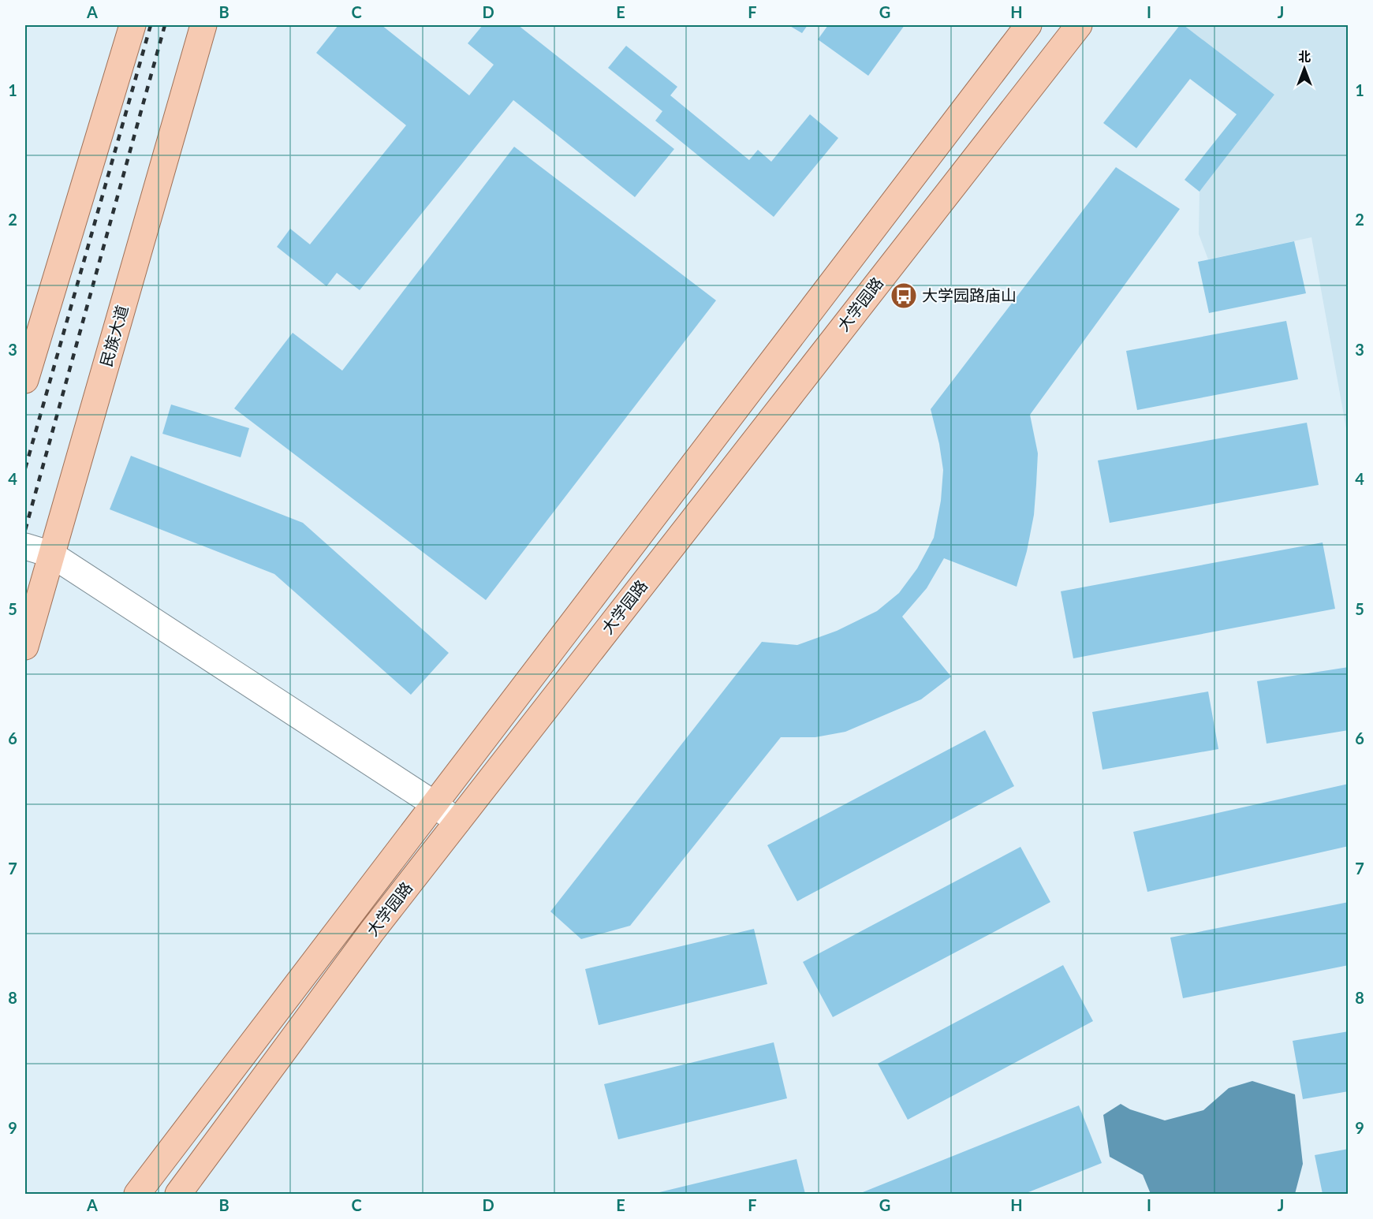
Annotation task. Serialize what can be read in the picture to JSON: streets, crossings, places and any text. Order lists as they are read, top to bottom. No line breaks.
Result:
{"streets":{"main road":["大学园路","民族大道"]},"places":{"bus stop":["大学园路庙山"]},"north":"top","grid":{"columns":["A","B","C","D","E","F","G","H","I","J"],"rows":["1","2","3","4","5","6","7","8","9"]}}
